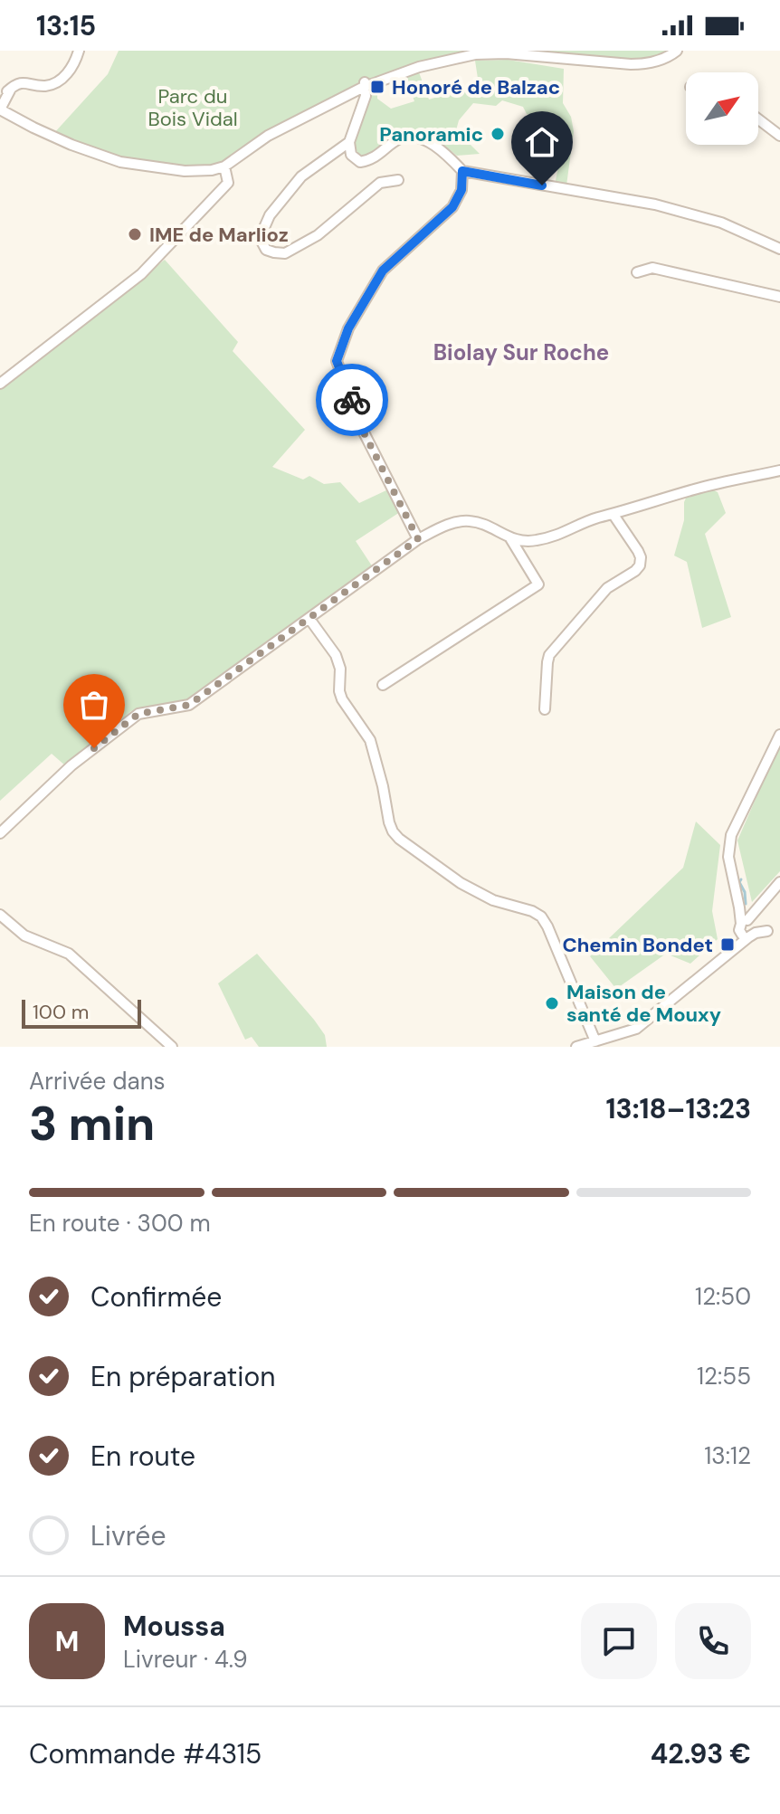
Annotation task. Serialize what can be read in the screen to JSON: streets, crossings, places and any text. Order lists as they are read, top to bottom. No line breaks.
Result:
{"districts":["Biolay Sur Roche"],"parks":["Parc du Bois Vidal"],"places":{"transit":["Honoré de Balzac","Chemin Bondet"],"other":["Panoramic","IME de Marlioz","Maison de santé de Mouxy"]},"scale_bar":"100 m","north":"top right","page":{"status":"13:15","scale":"100 m","heading":["3 min","Arrivée dans","13:18–13:23"],"panel":["Moussa","Livreur · 4.9","Commande #4315","42.93 €"],"bar":"En route · 300 m","list":[["Confirmée","12:50"],["En préparation","12:55"],["En route","13:12"],"Livrée"],"round":"M"}}
